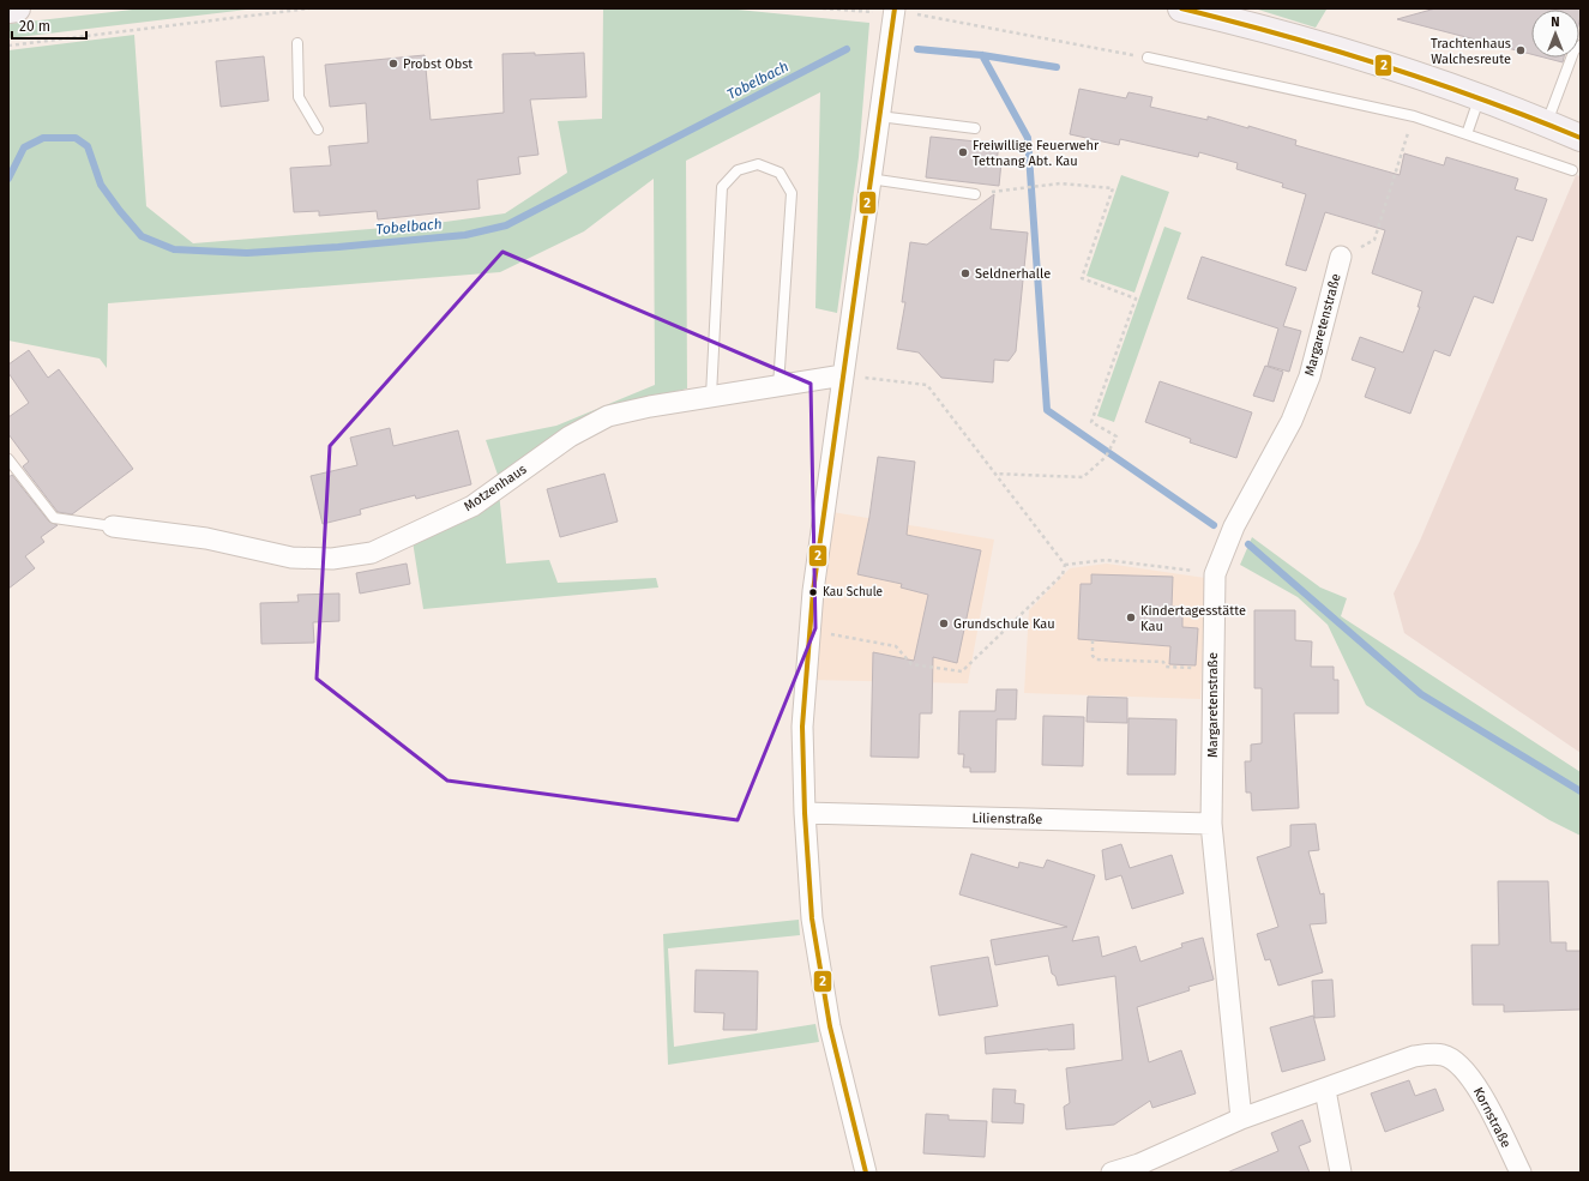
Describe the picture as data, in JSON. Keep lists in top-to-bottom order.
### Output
{
  "streets": {
    "street": [
      "Margaretenstraße",
      "Motzenhaus",
      "Lilienstraße",
      "Kornstraße"
    ]
  },
  "crossings": [
    ["Margaretenstraße", "Lilienstraße"],
    ["Margaretenstraße", "Kornstraße"]
  ],
  "water": ["Tobelbach"],
  "places": [
    "Trachtenhaus Walchesreute",
    "Probst Obst",
    "Freiwillige Feuerwehr Tettnang Abt. Kau",
    "Seldnerhalle",
    "Kau Schule",
    "Kindertagesstätte Kau",
    "Grundschule Kau"
  ],
  "lines": ["transit line 2"],
  "scale_bar": "20 m",
  "north": "top"
}
